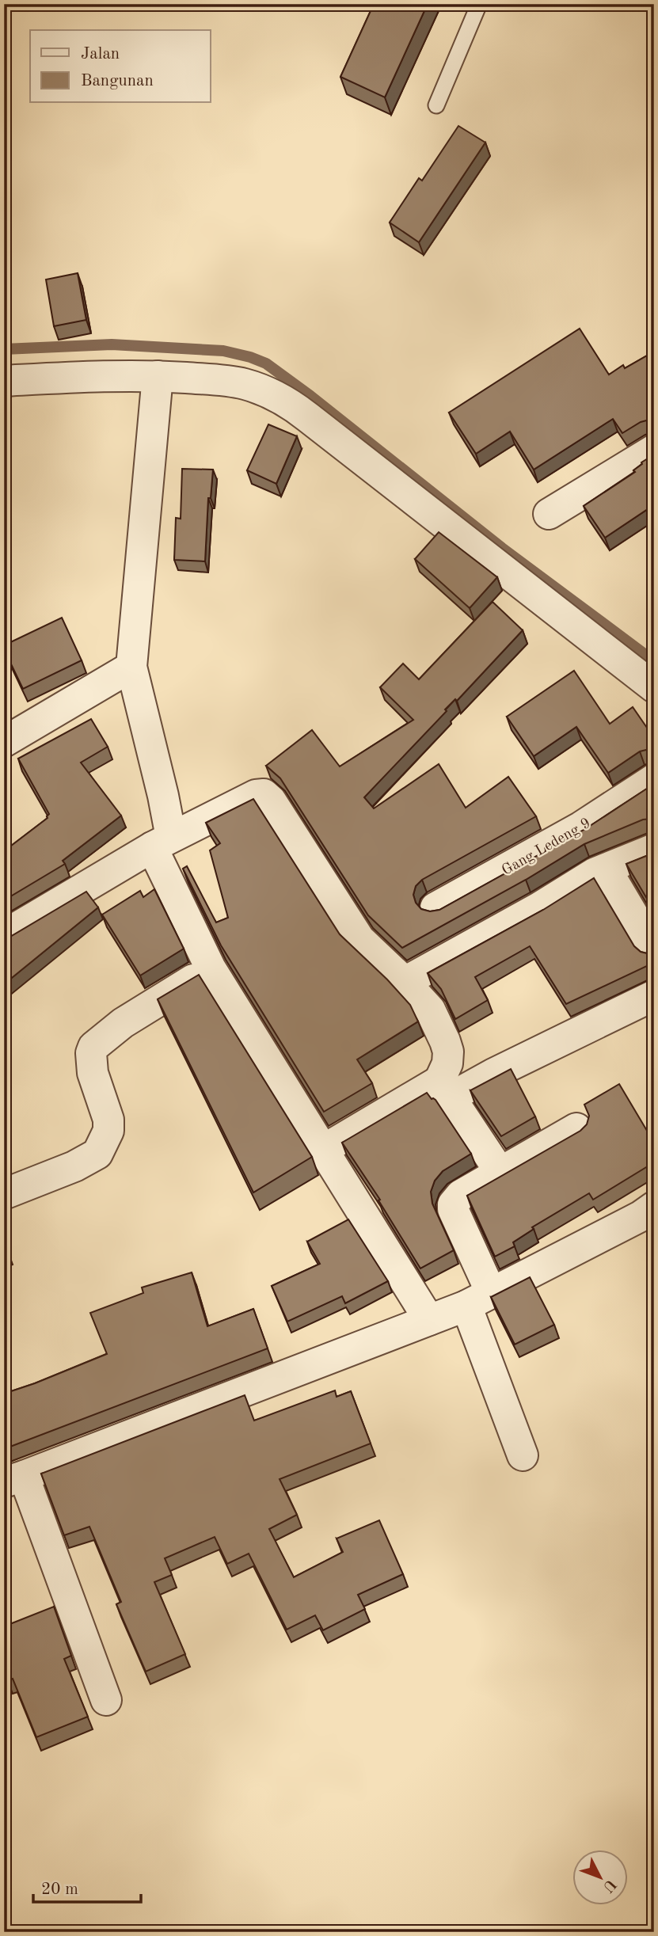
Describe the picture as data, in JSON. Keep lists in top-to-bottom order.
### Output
{
  "streets": {
    "street": ["Gang Ledeng 9"]
  },
  "legend": ["Jalan", "Bangunan"],
  "scale_bar": "20 m",
  "north": "bottom right"
}
